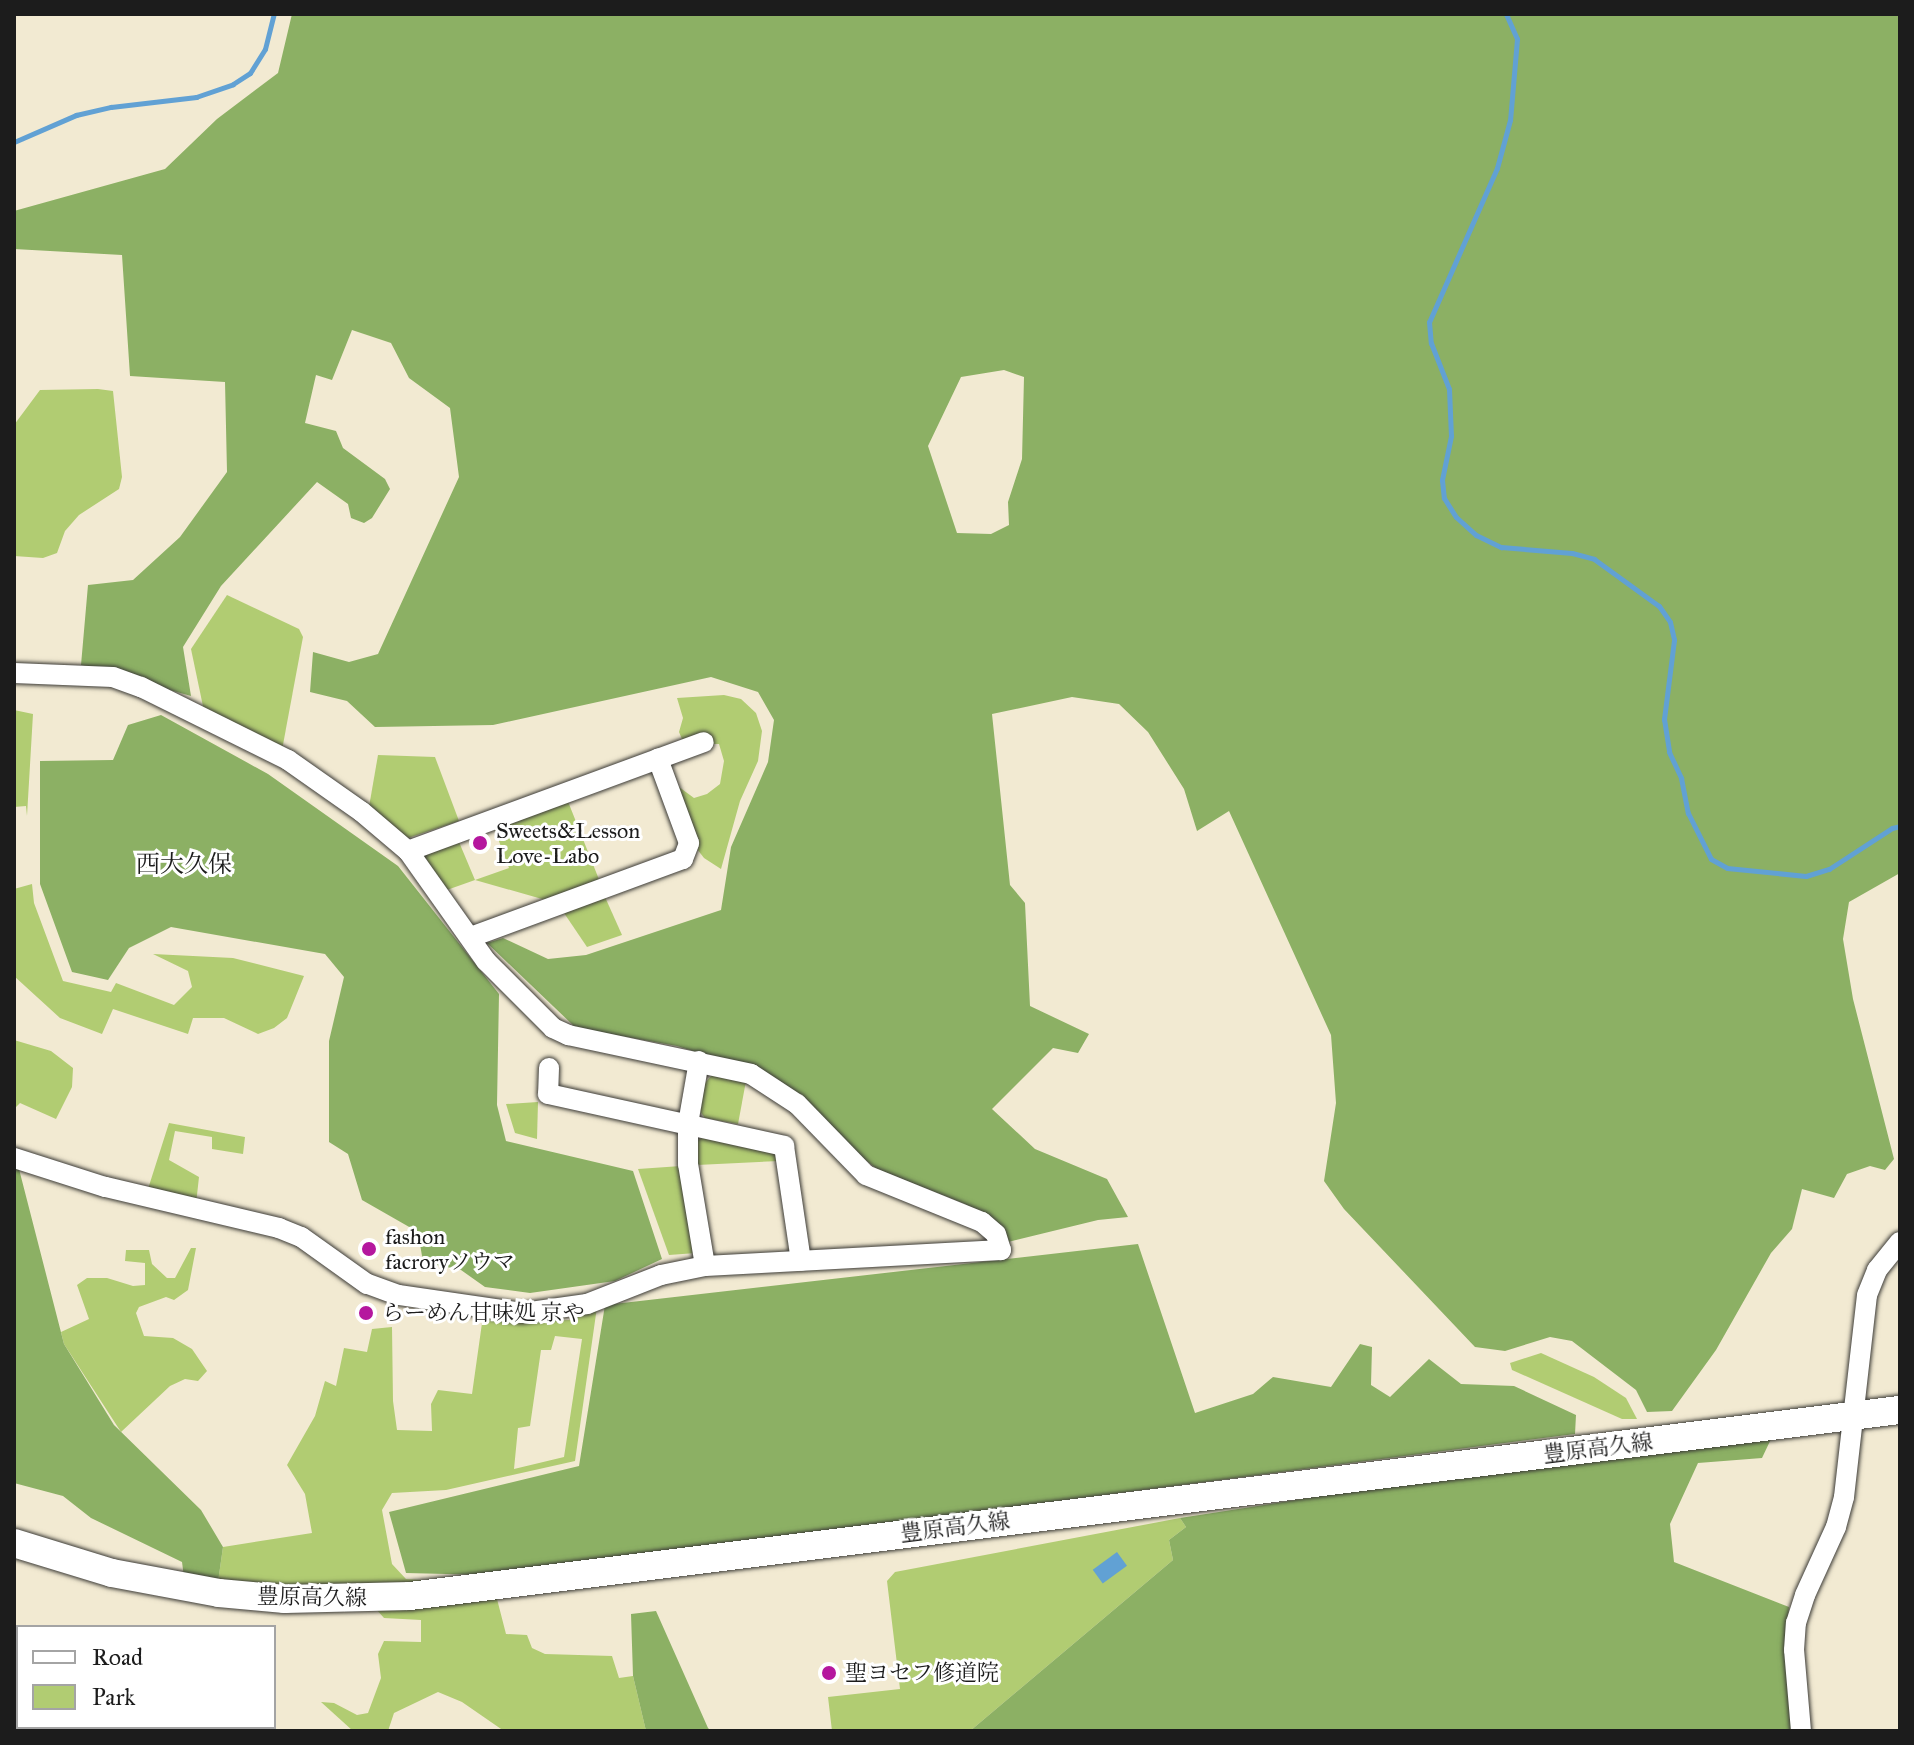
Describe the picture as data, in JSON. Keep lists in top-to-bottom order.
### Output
{
  "streets": {
    "main road": ["豊原高久線"]
  },
  "districts": ["西大久保"],
  "places": [
    "Sweets&Lesson Love-Labo",
    "fashon facroryソウマ",
    "らーめん甘味処 京や",
    "聖ヨセフ修道院"
  ],
  "legend": ["Road", "Park"]
}
